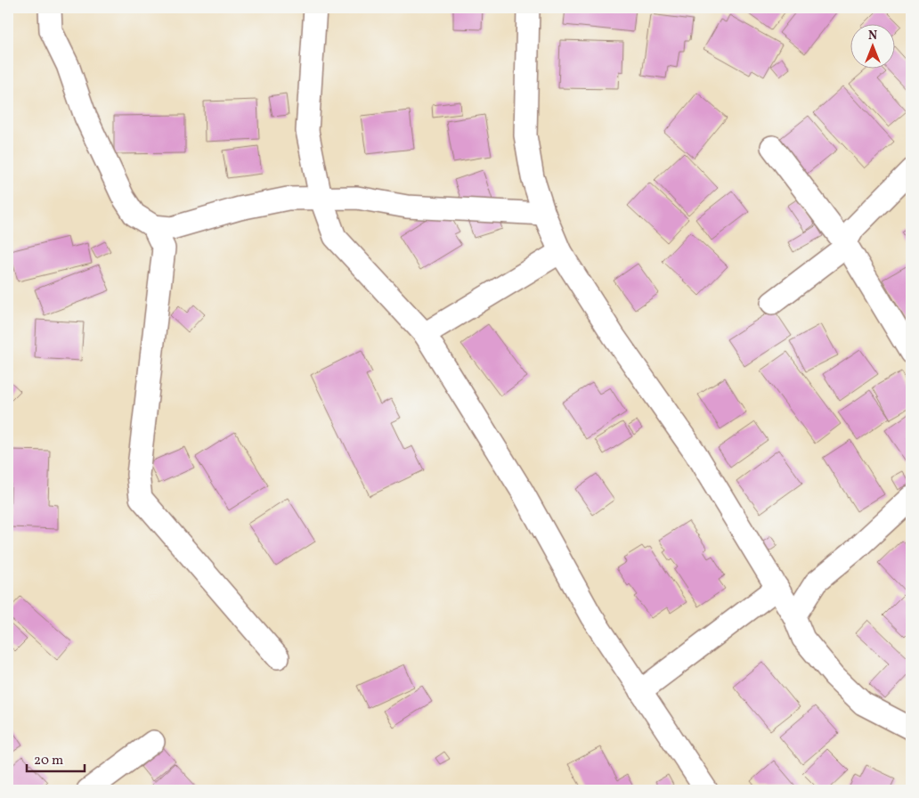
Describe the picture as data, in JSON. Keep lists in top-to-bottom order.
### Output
{
  "scale_bar": "20 m",
  "north": "top"
}
